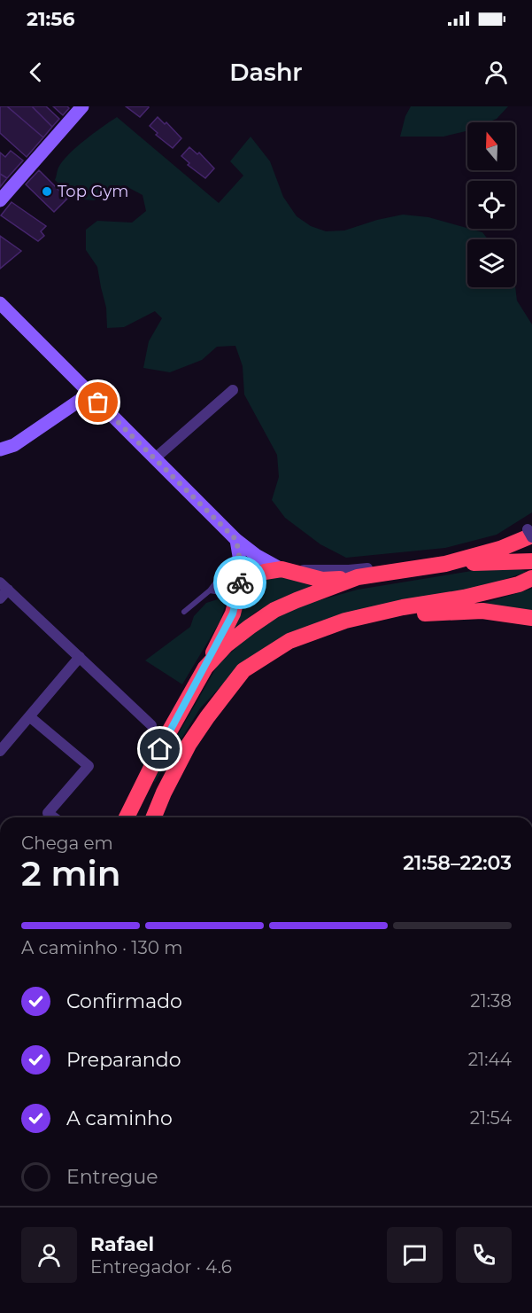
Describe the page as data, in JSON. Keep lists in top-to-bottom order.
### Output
{
  "places": ["Top Gym"],
  "north": "top",
  "page": {
    "status": "21:56",
    "header": "Dashr",
    "heading": ["2 min", "Chega em", "21:58–22:03"],
    "panel": ["Rafael", "Entregador · 4.6"],
    "bar": "A caminho · 130 m",
    "list": [
      ["Confirmado", "21:38"],
      ["Preparando", "21:44"],
      ["A caminho", "21:54"],
      "Entregue"
    ]
  }
}
